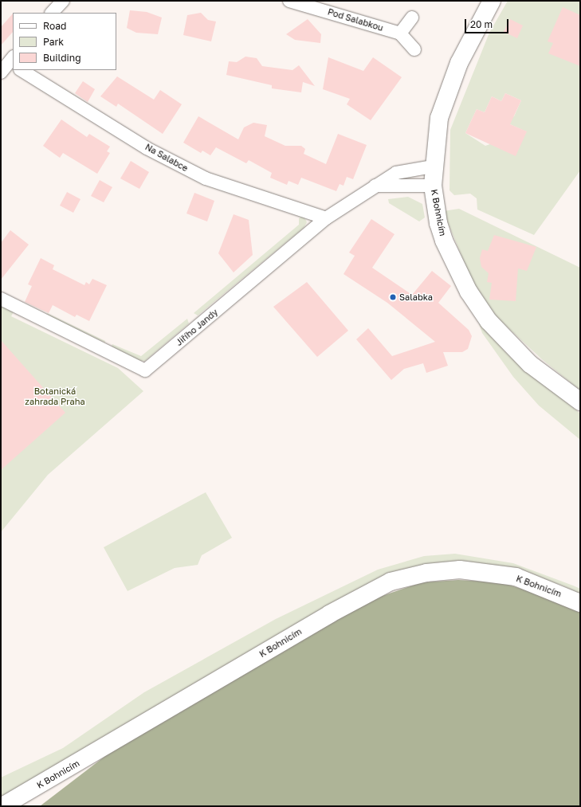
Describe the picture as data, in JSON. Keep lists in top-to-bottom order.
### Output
{
  "streets": {
    "street": [
      "Pod Salabkou",
      "Na Salabce",
      "K Bohnicím",
      "Jiřího Jandy"
    ]
  },
  "crossings": [
    ["Na Salabce", "Jiřího Jandy"],
    ["K Bohnicím", "Jiřího Jandy"]
  ],
  "parks": ["Botanická zahrada Praha"],
  "places": ["Salabka"],
  "legend": ["Road", "Park", "Building"],
  "scale_bar": "20 m"
}
